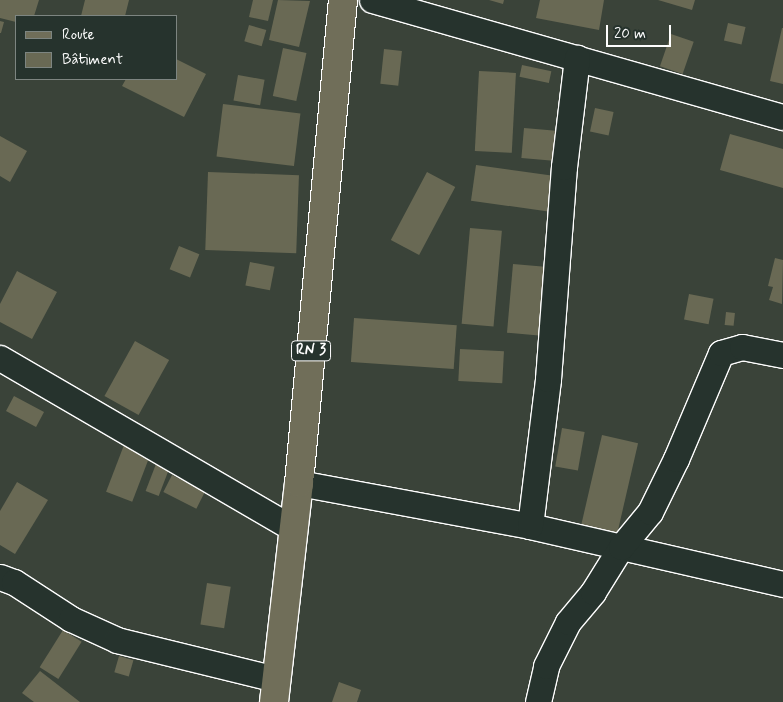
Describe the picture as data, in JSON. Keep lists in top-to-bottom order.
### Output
{
  "streets": {
    "main road": ["RN 3"]
  },
  "legend": ["Route", "Bâtiment"],
  "scale_bar": "20 m"
}
